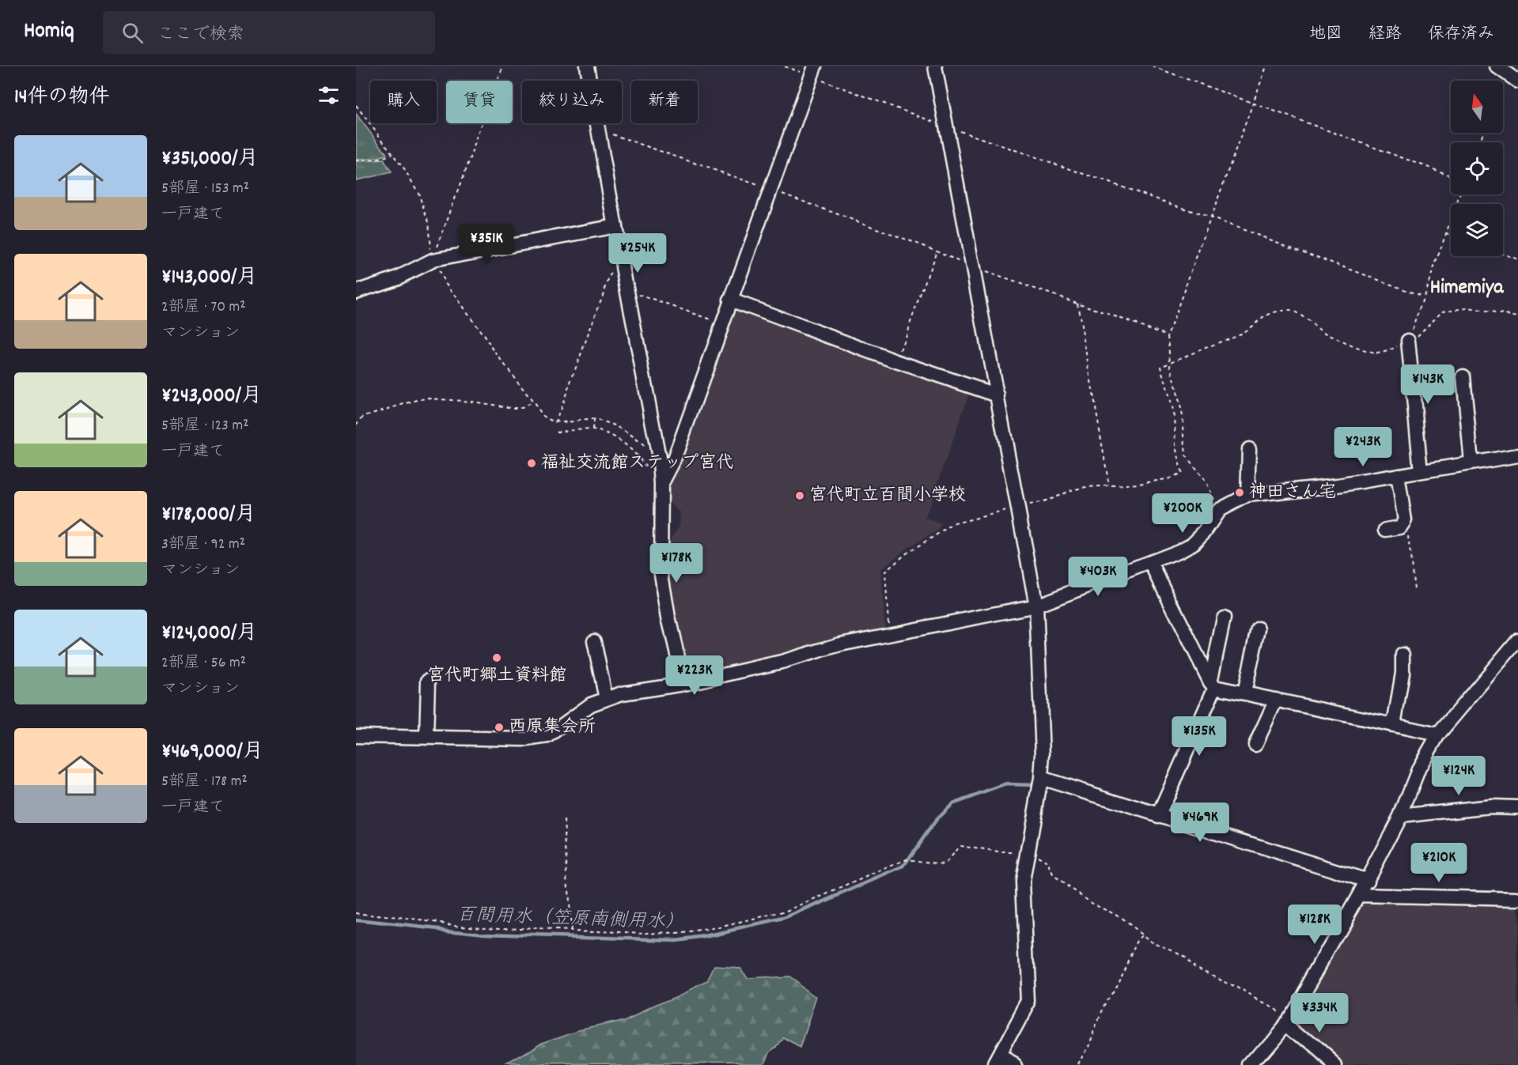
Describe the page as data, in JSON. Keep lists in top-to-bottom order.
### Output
{
  "districts": ["Himemiya"],
  "water": ["百間用水（笠原南側用水）"],
  "places": [
    "福祉交流館ステップ宮代",
    "神田さん宅",
    "宮代町立百間小学校",
    "宮代町郷土資料館",
    "西原集会所"
  ],
  "north": "top",
  "page": {
    "header": "Homiq",
    "search": "ここで検索",
    "nav": ["地図", "経路", "保存済み"],
    "heading": "14件の物件",
    "chip": [
      "購入",
      "賃貸",
      "絞り込み",
      "新着"
    ],
    "list": [
      {
        "name": "¥351,000/月",
        "note": "5部屋 · 153 m² · 一戸建て"
      },
      {
        "name": "¥143,000/月",
        "note": "2部屋 · 70 m² · マンション"
      },
      {
        "name": "¥243,000/月",
        "note": "5部屋 · 123 m² · 一戸建て"
      },
      {
        "name": "¥178,000/月",
        "note": "3部屋 · 92 m² · マンション"
      },
      {
        "name": "¥124,000/月",
        "note": "2部屋 · 56 m² · マンション"
      },
      {
        "name": "¥469,000/月",
        "note": "5部屋 · 178 m² · 一戸建て"
      }
    ],
    "price": [
      "¥351K",
      "¥254K",
      "¥143K",
      "¥243K",
      "¥200K",
      "¥178K",
      "¥403K",
      "¥223K",
      "¥135K",
      "¥124K",
      "¥469K",
      "¥210K",
      "¥128K",
      "¥334K"
    ]
  }
}
